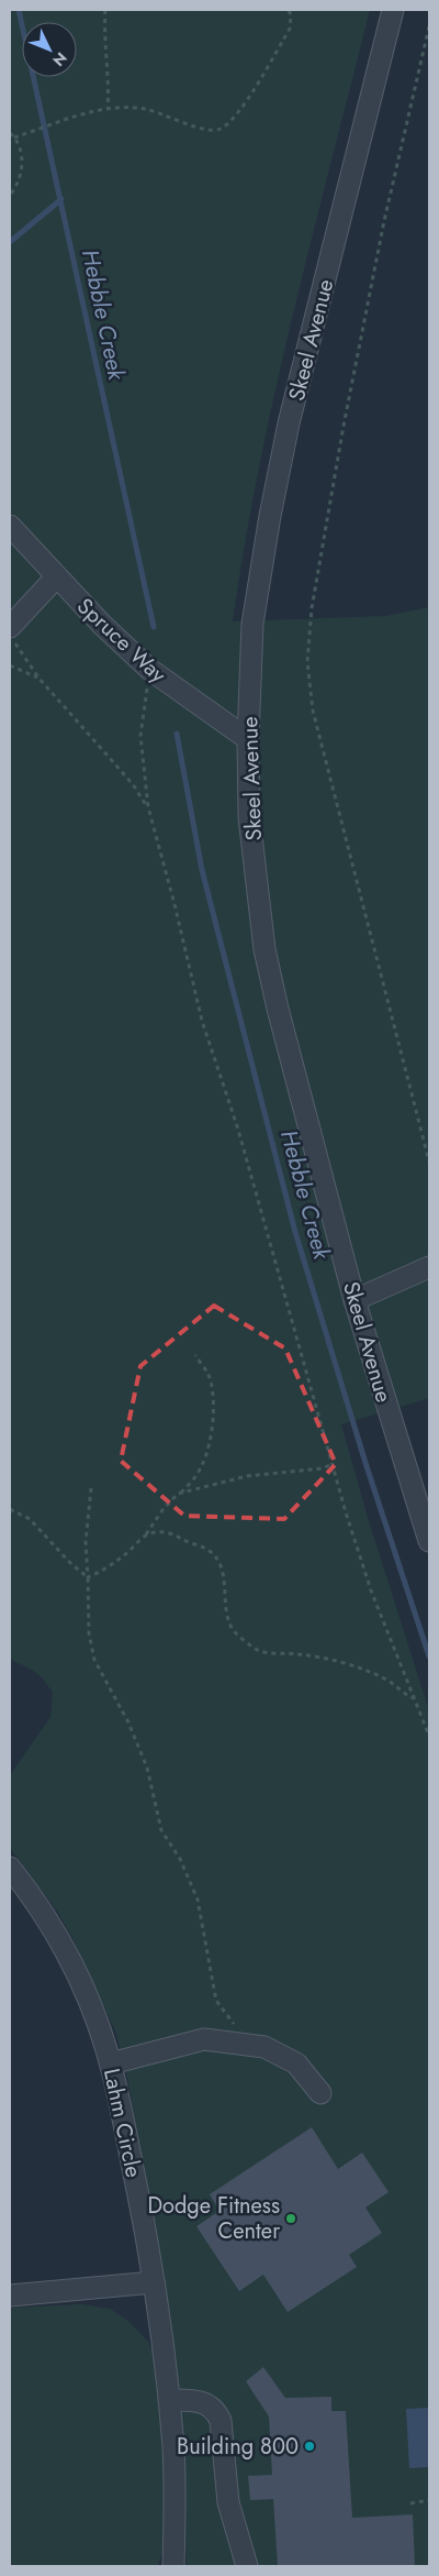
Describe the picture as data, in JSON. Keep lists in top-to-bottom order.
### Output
{
  "streets": {
    "street": ["Skeel Avenue", "Spruce Way", "Lahm Circle"]
  },
  "crossings": [
    ["Skeel Avenue", "Spruce Way"]
  ],
  "water": ["Hebble Creek"],
  "places": ["Dodge Fitness Center", "Building 800"],
  "north": "bottom right"
}
